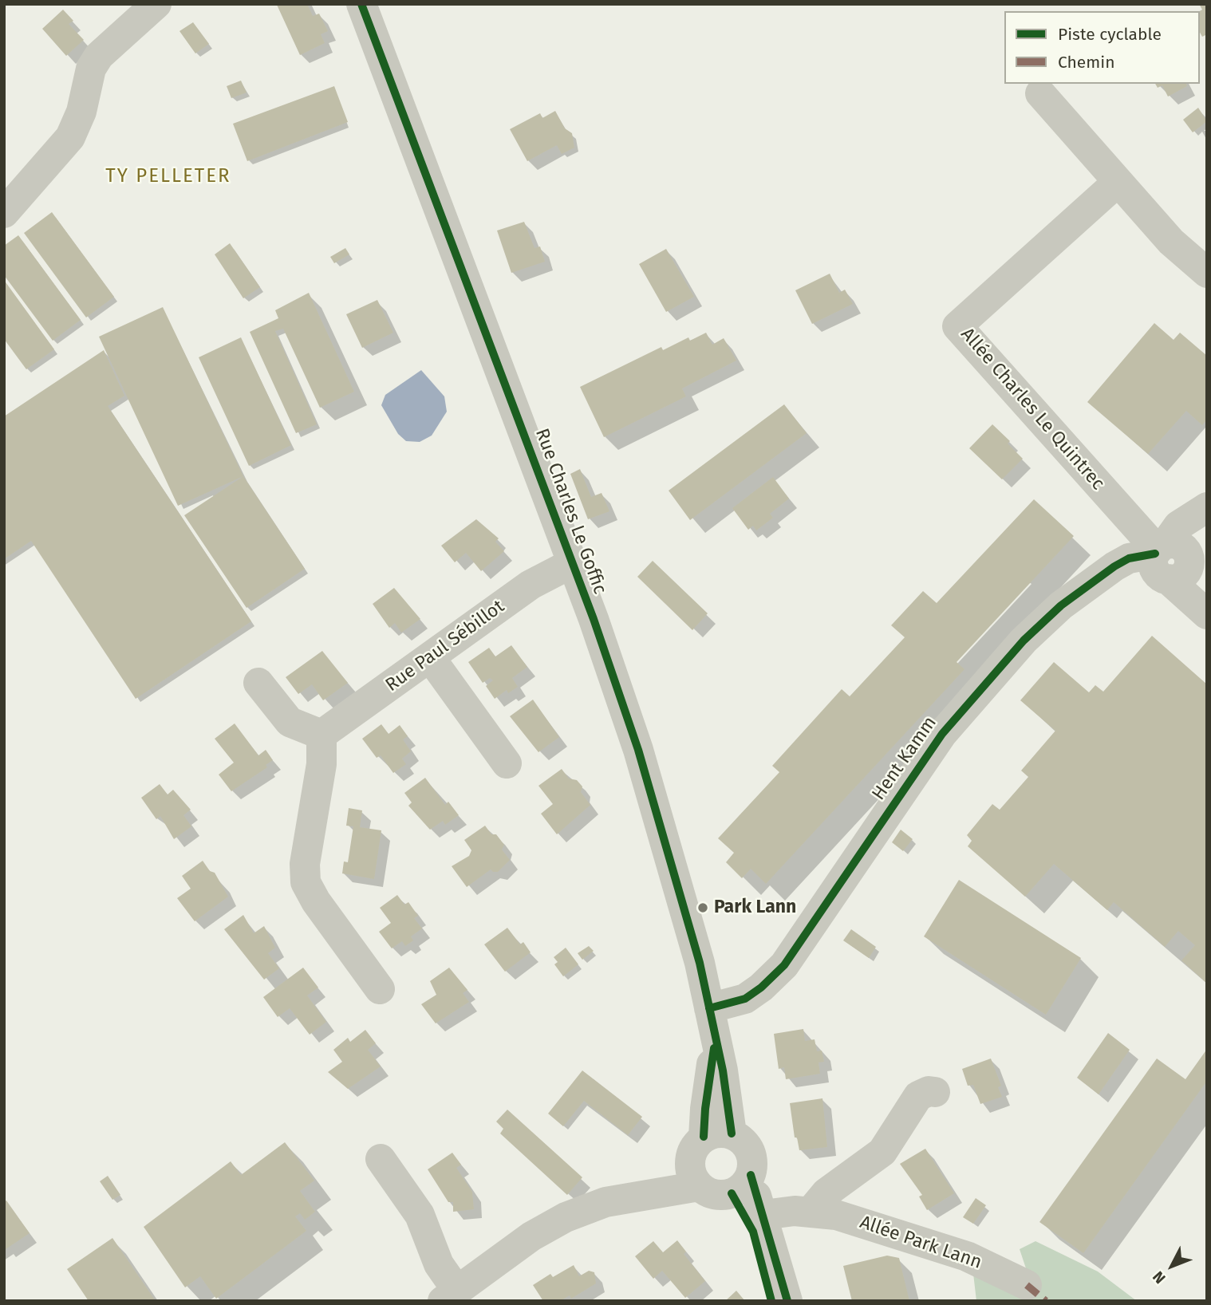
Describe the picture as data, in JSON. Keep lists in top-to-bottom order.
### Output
{
  "streets": {
    "street": [
      "Allée Charles Le Quintrec",
      "Rue Charles Le Goffic",
      "Rue Paul Sébillot",
      "Hent Kamm",
      "Allée Park Lann"
    ]
  },
  "crossings": [
    ["Allée Charles Le Quintrec", "Hent Kamm"],
    ["Rue Charles Le Goffic", "Rue Paul Sébillot"],
    ["Rue Charles Le Goffic", "Hent Kamm"]
  ],
  "districts": ["TY PELLETER"],
  "places": ["Park Lann"],
  "legend": ["Piste cyclable", "Chemin"],
  "north": "bottom left"
}
